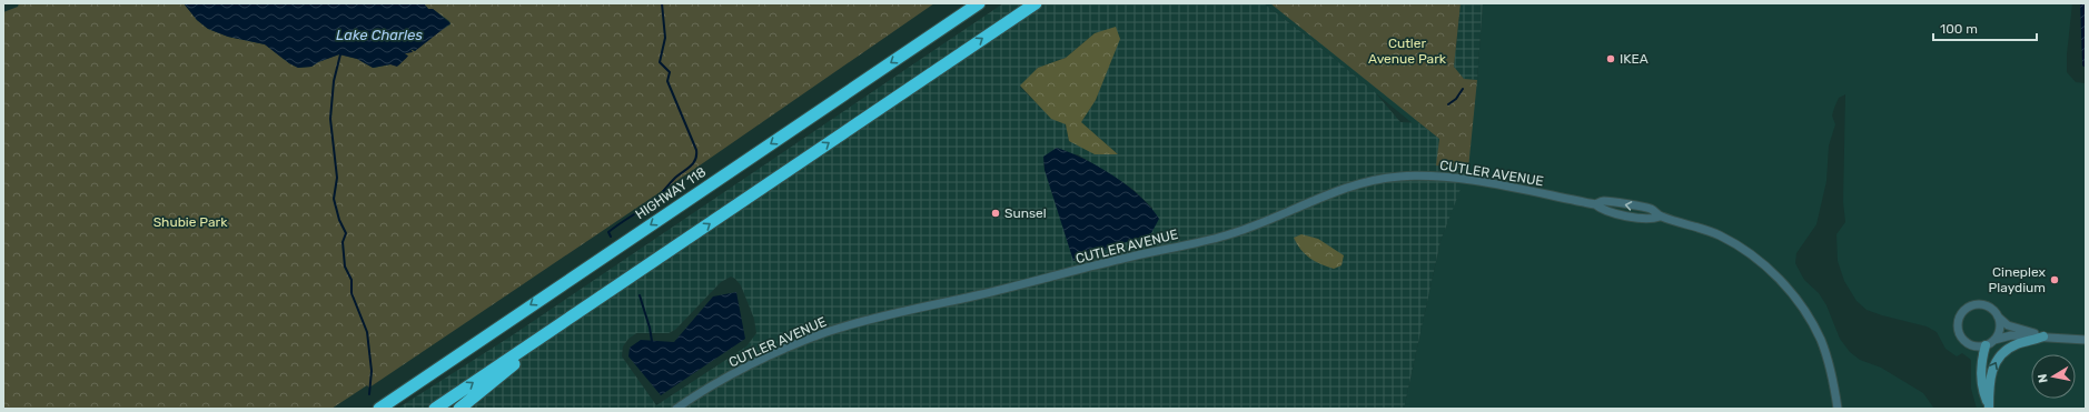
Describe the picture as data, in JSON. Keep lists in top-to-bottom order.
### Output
{
  "streets": {
    "highway": ["HIGHWAY 118"],
    "street": ["CUTLER AVENUE"]
  },
  "water": ["Lake Charles"],
  "parks": ["Cutler Avenue Park", "Shubie Park"],
  "places": ["IKEA", "Sunsel", "Cineplex Playdium"],
  "scale_bar": "100 m",
  "north": "left"
}
